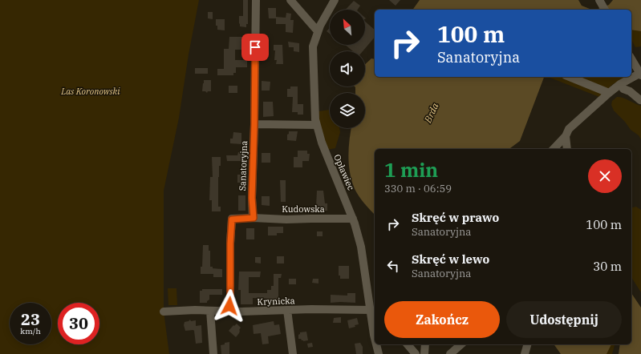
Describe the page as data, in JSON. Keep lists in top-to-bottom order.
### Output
{
  "streets": {
    "street": [
      "Sanatoryjna",
      "Opławiec",
      "Kudowska",
      "Krynicka"
    ]
  },
  "crossings": [
    ["Sanatoryjna", "Kudowska"],
    ["Opławiec", "Kudowska"],
    ["Opławiec", "Krynicka"]
  ],
  "water": ["Brda"],
  "parks": ["Las Koronowski"],
  "north": "top left",
  "page": {
    "turn": ["100 m", "Sanatoryjna"],
    "heading": ["1 min", "330 m · 06:59"],
    "list": [
      {
        "name": "Skręć w prawo",
        "note": "Sanatoryjna",
        "value": "100 m"
      },
      {
        "name": "Skręć w lewo",
        "note": "Sanatoryjna",
        "value": "30 m"
      }
    ],
    "buttons": ["Zakończ", "Udostępnij"],
    "speed": "23 km/h",
    "limit": "30"
  }
}
